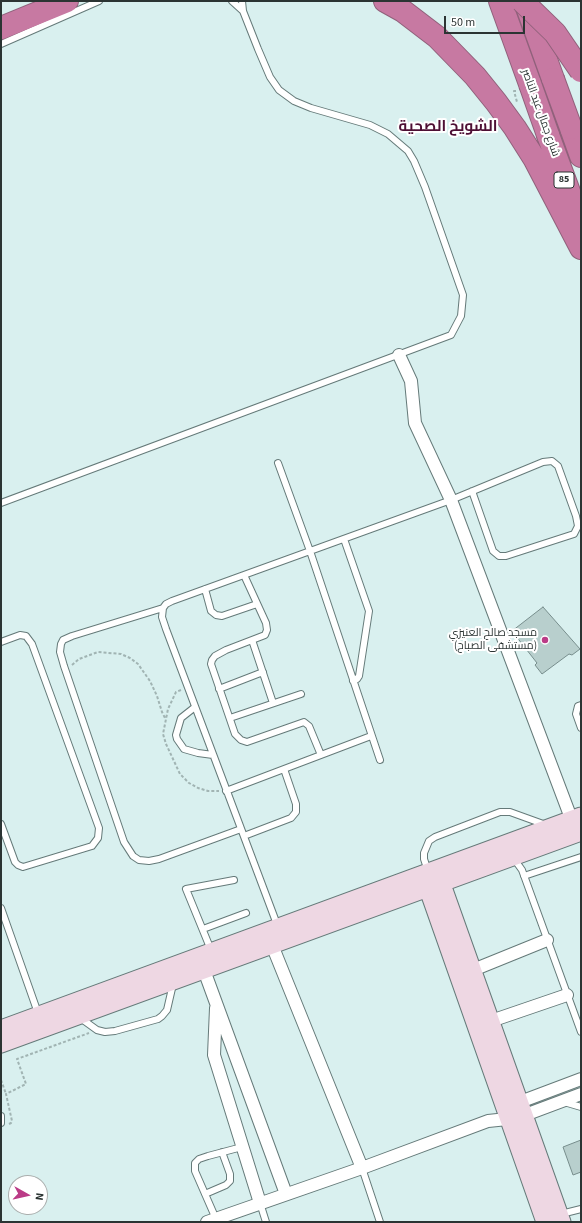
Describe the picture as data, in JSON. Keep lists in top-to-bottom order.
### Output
{
  "streets": {
    "highway": ["شارع جمال عبد الناصر", "85"]
  },
  "districts": ["الشويخ الصحية"],
  "places": ["مسجد صالح العنيزي (مستشفى الصباح)"],
  "scale_bar": "50 m",
  "north": "right"
}
